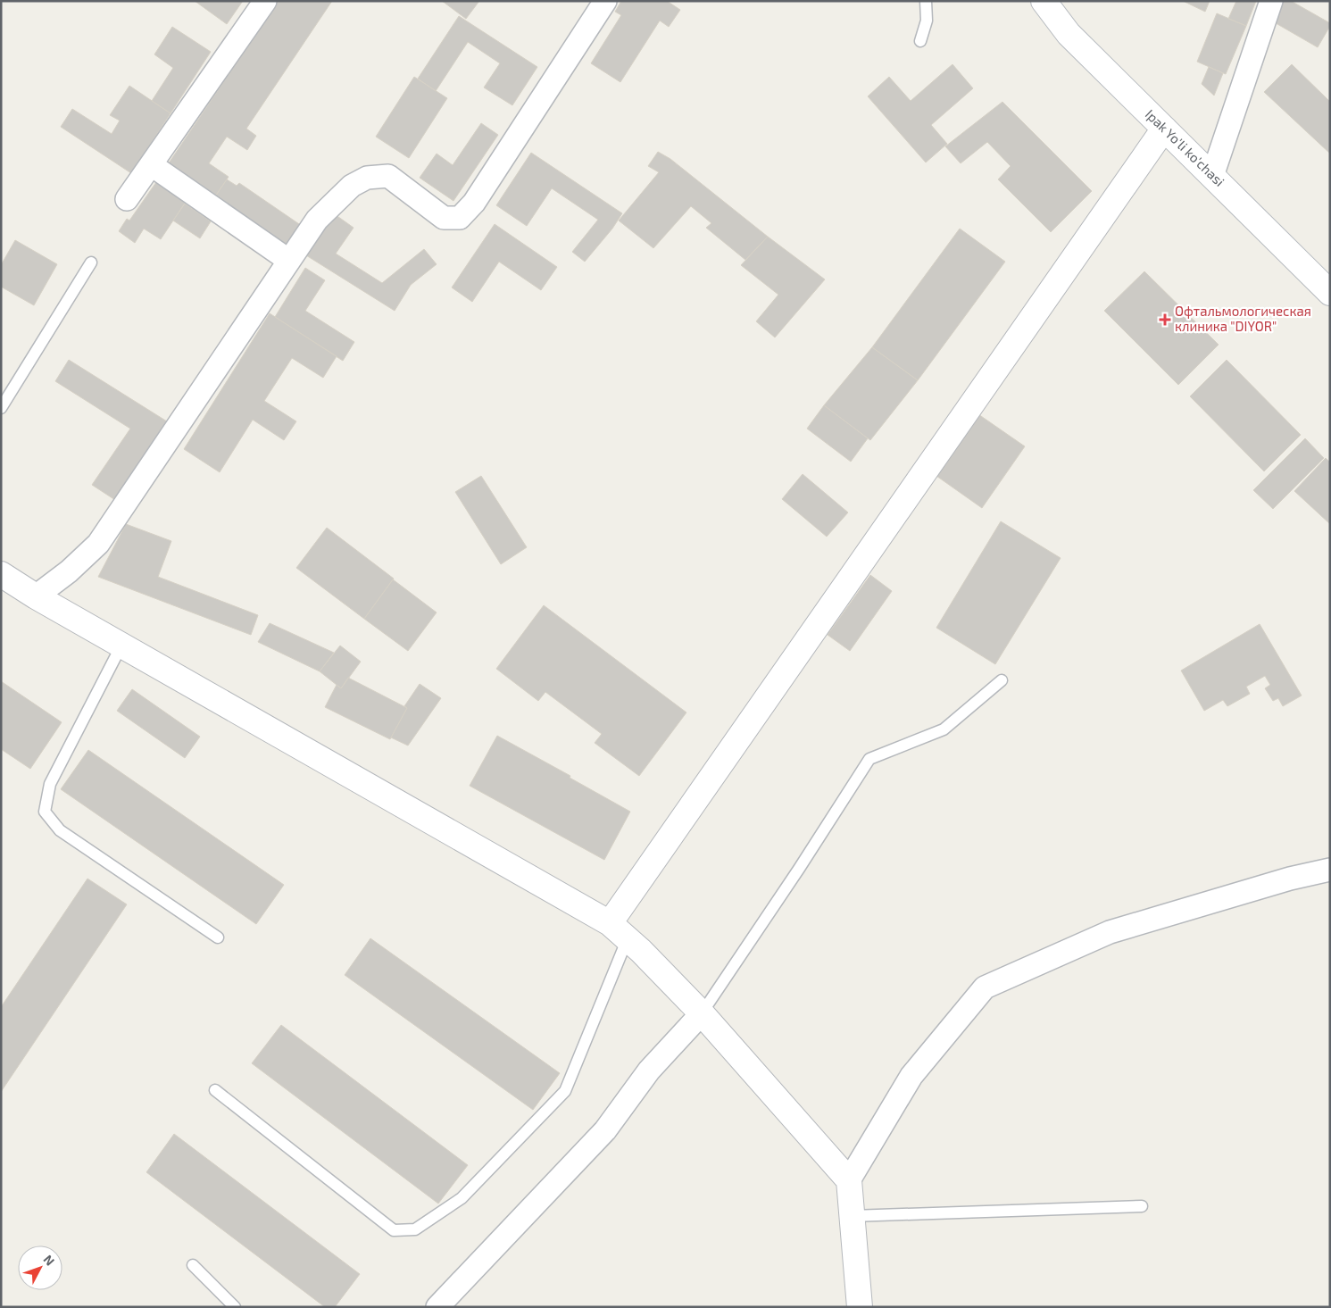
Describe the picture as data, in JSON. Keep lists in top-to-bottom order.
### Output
{
  "streets": {
    "street": ["Ipak Yo'li ko'chasi"]
  },
  "places": {
    "health": ["Офтальмологическая клиника \"DIYOR\""]
  },
  "north": "top right"
}
